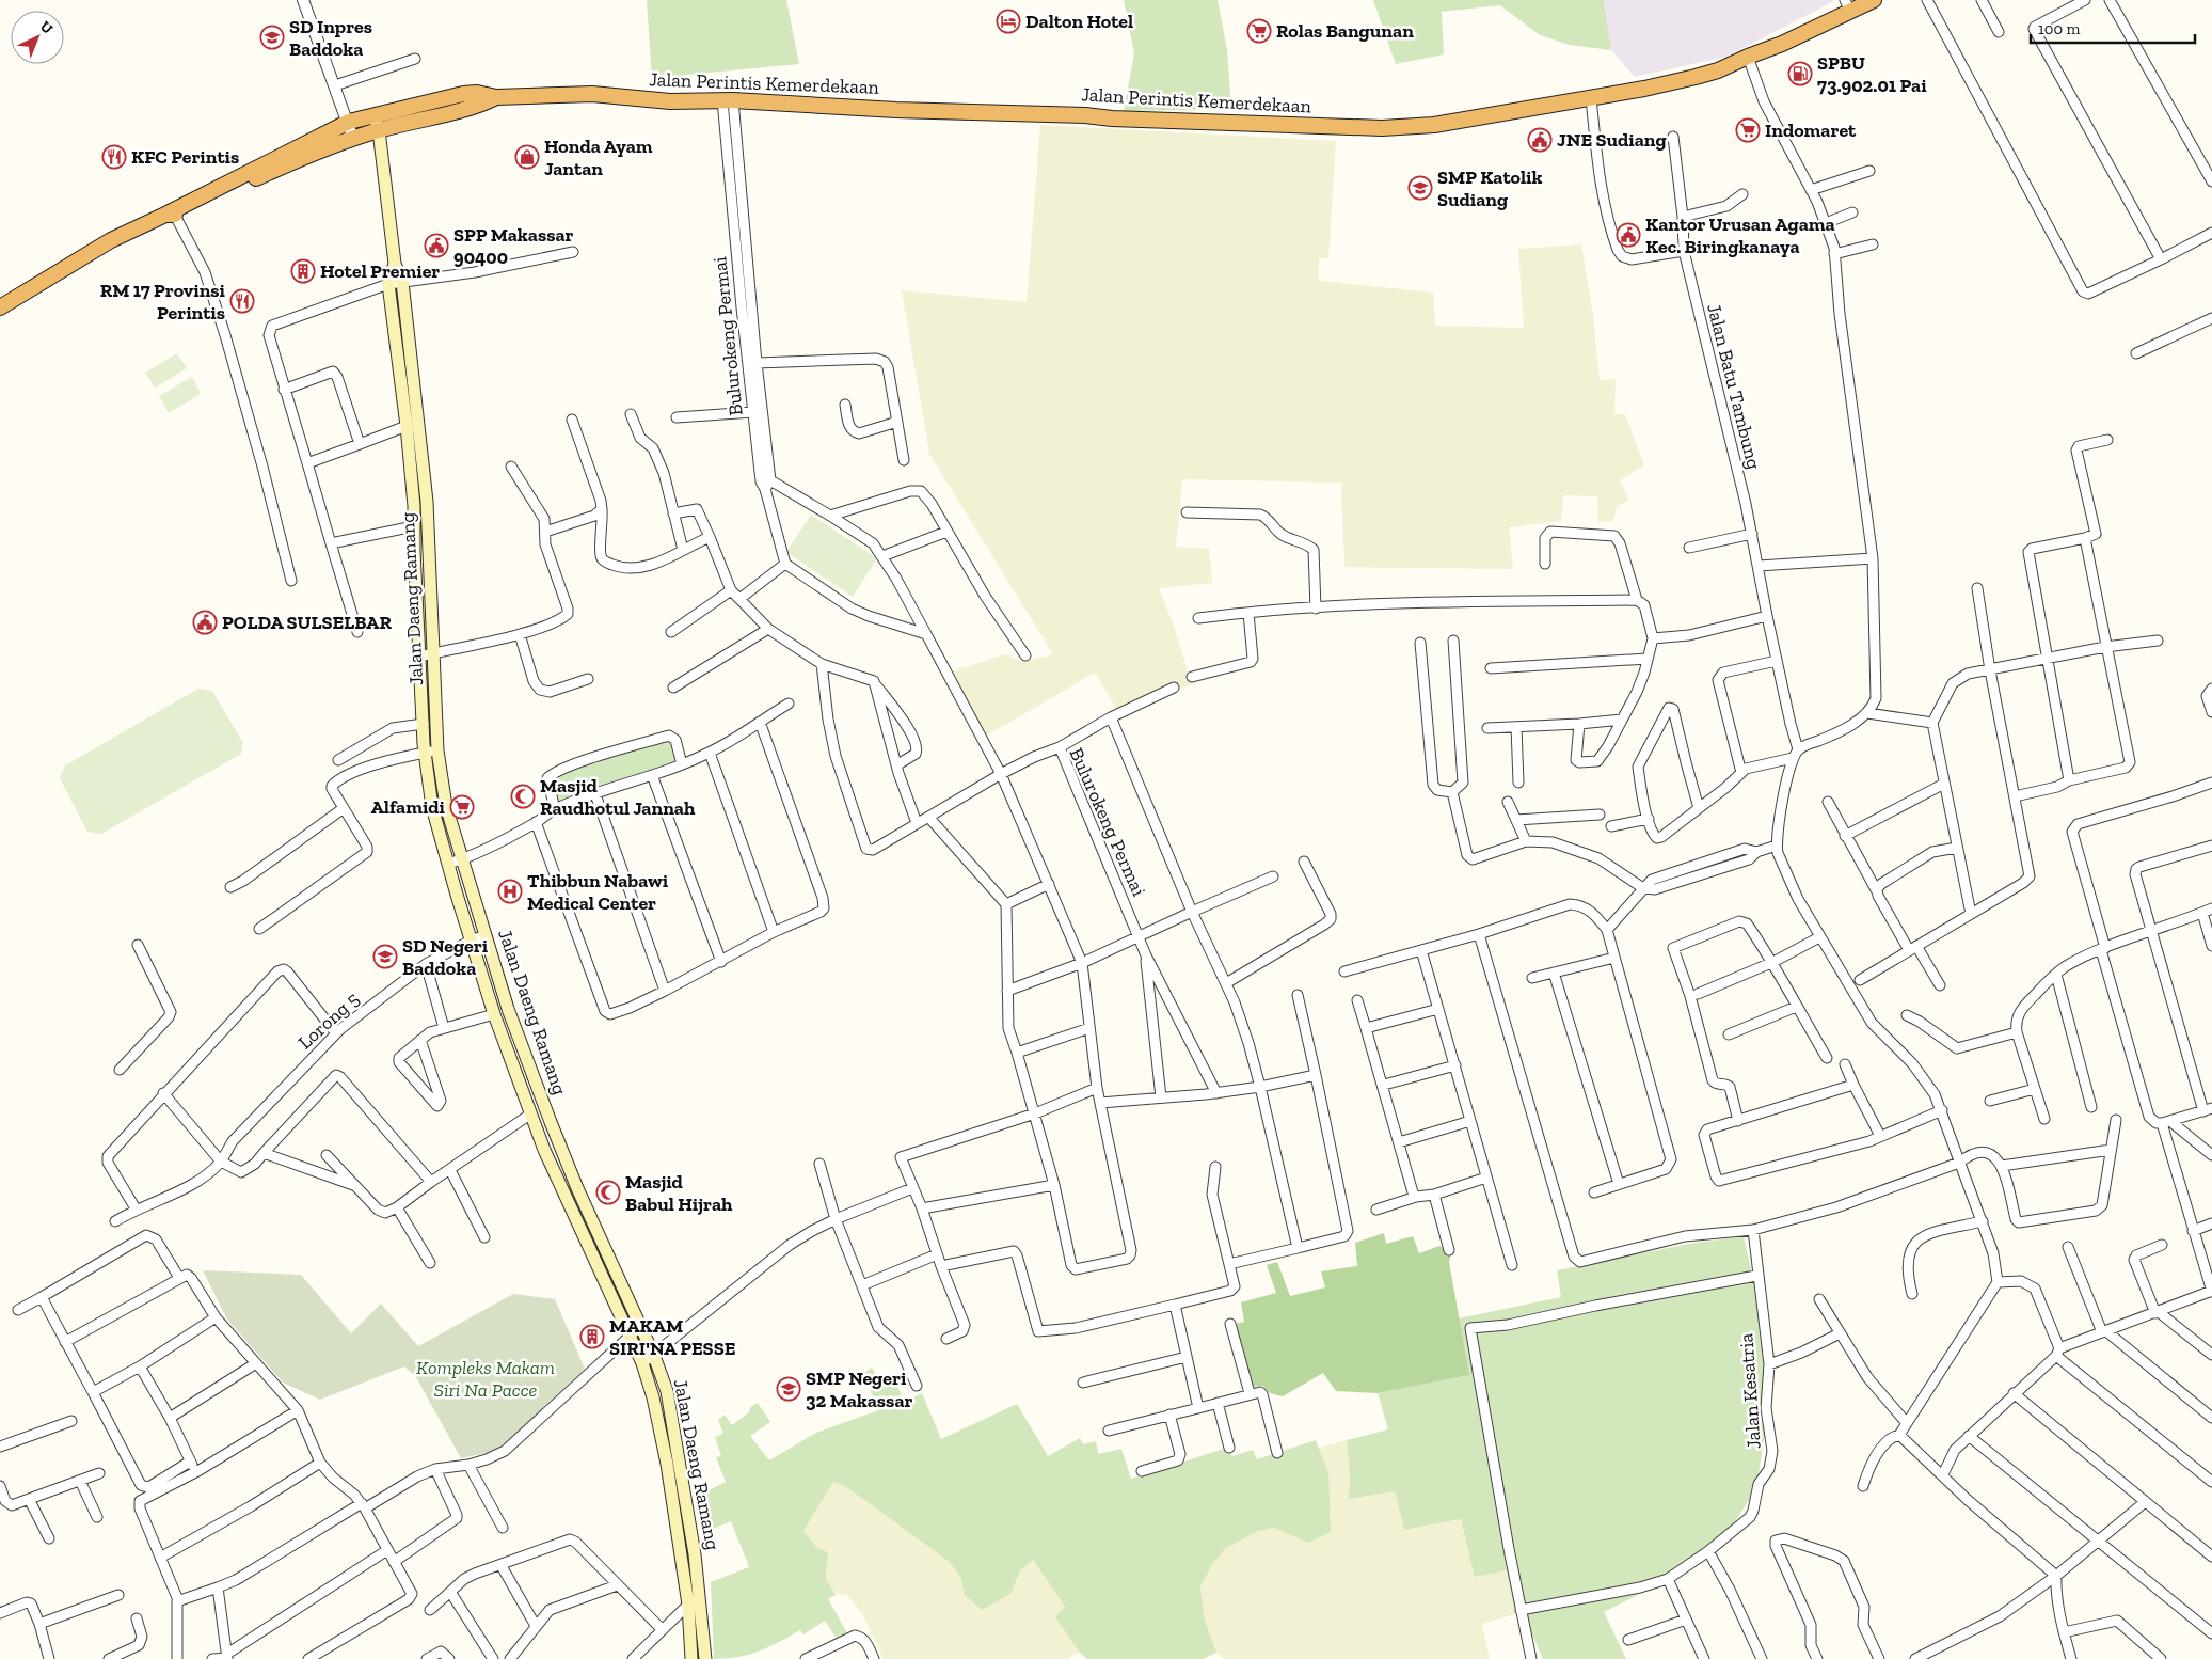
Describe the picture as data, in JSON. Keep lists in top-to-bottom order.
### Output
{
  "streets": {
    "highway": ["Jalan Perintis Kemerdekaan"],
    "main road": ["Jalan Daeng Ramang"],
    "street": [
      "Bulurokeng Permai",
      "Jalan Batu Tambung",
      "Lorong 5",
      "Jalan Kesatria"
    ]
  },
  "crossings": [
    ["Jalan Perintis Kemerdekaan", "Bulurokeng Permai"],
    ["Jalan Perintis Kemerdekaan", "Jalan Daeng Ramang"],
    ["Jalan Daeng Ramang", "Lorong 5"]
  ],
  "parks": ["Kompleks Makam Siri Na Pacce"],
  "places": {
    "hotel": ["Dalton Hotel"],
    "supermarket": ["Rolas Bangunan", "Indomaret", "Alfamidi"],
    "school or university": [
      "SD Inpres Baddoka",
      "SMP Katolik Sudiang",
      "SD Negeri Baddoka",
      "SMP Negeri 32 Makassar"
    ],
    "fuel station": ["SPBU 73.902.01 Pai"],
    "public building": [
      "JNE Sudiang",
      "Kantor Urusan Agama Kec. Biringkanaya",
      "SPP Makassar 90400",
      "POLDA SULSELBAR"
    ],
    "restaurant": ["KFC Perintis", "RM 17 Provinsi Perintis"],
    "shop": ["Honda Ayam Jantan"],
    "building": ["Hotel Premier", "MAKAM SIRI'NA PESSE"],
    "mosque": ["Masjid Raudhotul Jannah", "Masjid Babul Hijrah"],
    "hospital": ["Thibbun Nabawi Medical Center"]
  },
  "scale_bar": "100 m",
  "north": "top right"
}
